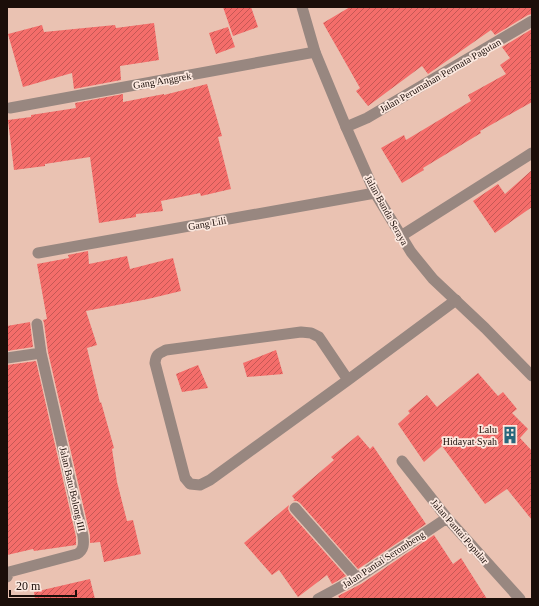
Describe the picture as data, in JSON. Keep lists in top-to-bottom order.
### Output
{
  "streets": {
    "street": [
      "Jalan Perumahan Permata Pagutan",
      "Gang Anggrek",
      "Jalan Banda Seraya",
      "Gang Lili",
      "Jalan Batu Bolong III",
      "Jalan Pantai Popular",
      "Jalan Pantai Serombeng"
    ]
  },
  "crossings": [
    ["Jalan Perumahan Permata Pagutan", "Jalan Banda Seraya"],
    ["Gang Anggrek", "Jalan Banda Seraya"],
    ["Jalan Banda Seraya", "Gang Lili"],
    ["Jalan Pantai Popular", "Jalan Pantai Serombeng"]
  ],
  "places": {
    "building": ["Lalu Hidayat Syah"]
  },
  "scale_bar": "20 m"
}
